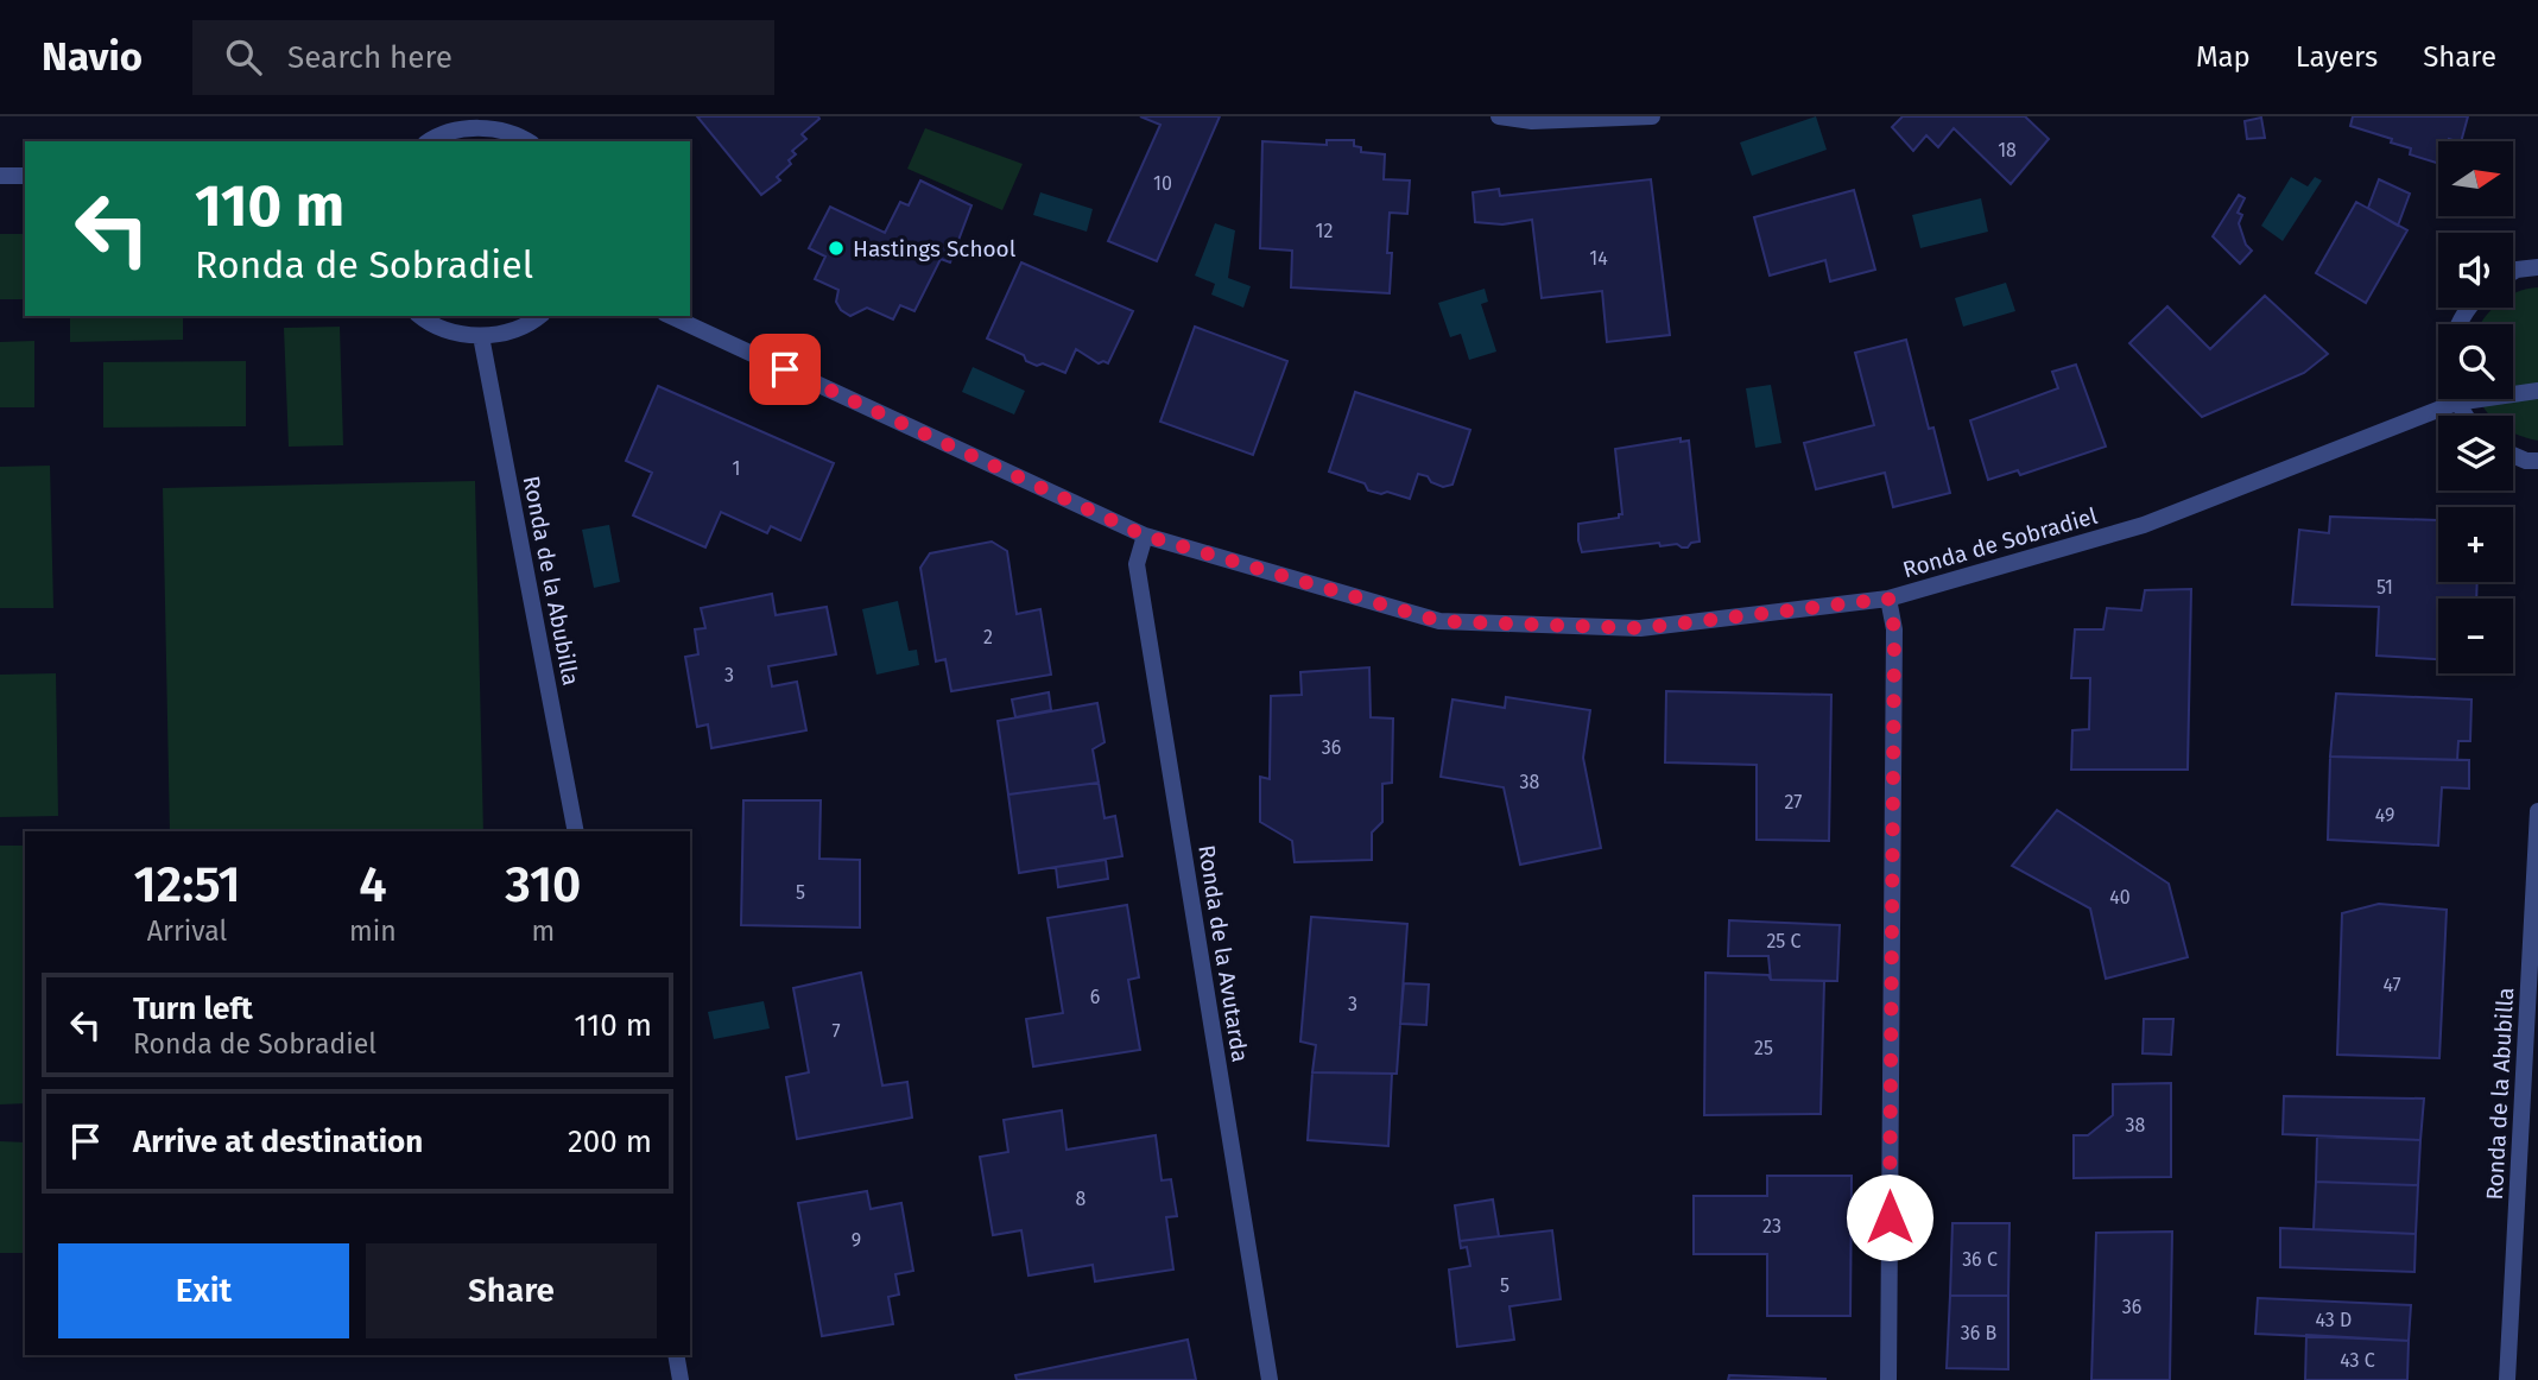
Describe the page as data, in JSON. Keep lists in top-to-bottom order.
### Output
{
  "streets": {
    "street": ["Ronda de Sobradiel", "Ronda de la Abubilla", "Ronda de la Avutarda"]
  },
  "crossings": [
    ["Ronda de Sobradiel", "Ronda de la Avutarda"]
  ],
  "places": ["Hastings School"],
  "house_numbers": [
    "18",
    "10",
    "12",
    "14",
    "1",
    "51",
    "2",
    "3",
    "36",
    "38",
    "27",
    "49",
    "5",
    "40",
    "25 C",
    "47",
    "6",
    "3",
    "7",
    "25",
    "38",
    "8",
    "23",
    "9",
    "36 C",
    "5",
    "36",
    "43 D",
    "36 B",
    "43 C"
  ],
  "north": "right",
  "page": {
    "header": "Navio",
    "search": "Search here",
    "nav": ["Map", "Layers", "Share"],
    "map_buttons": ["+", "−"],
    "turn": ["110 m", "Ronda de Sobradiel"],
    "eta": [
      "12:51",
      "Arrival",
      "4",
      "min",
      "310",
      "m"
    ],
    "list": [
      {
        "name": "Turn left",
        "note": "Ronda de Sobradiel",
        "value": "110 m"
      },
      {
        "name": "Arrive at destination",
        "value": "200 m"
      }
    ],
    "buttons": ["Exit", "Share"]
  }
}
